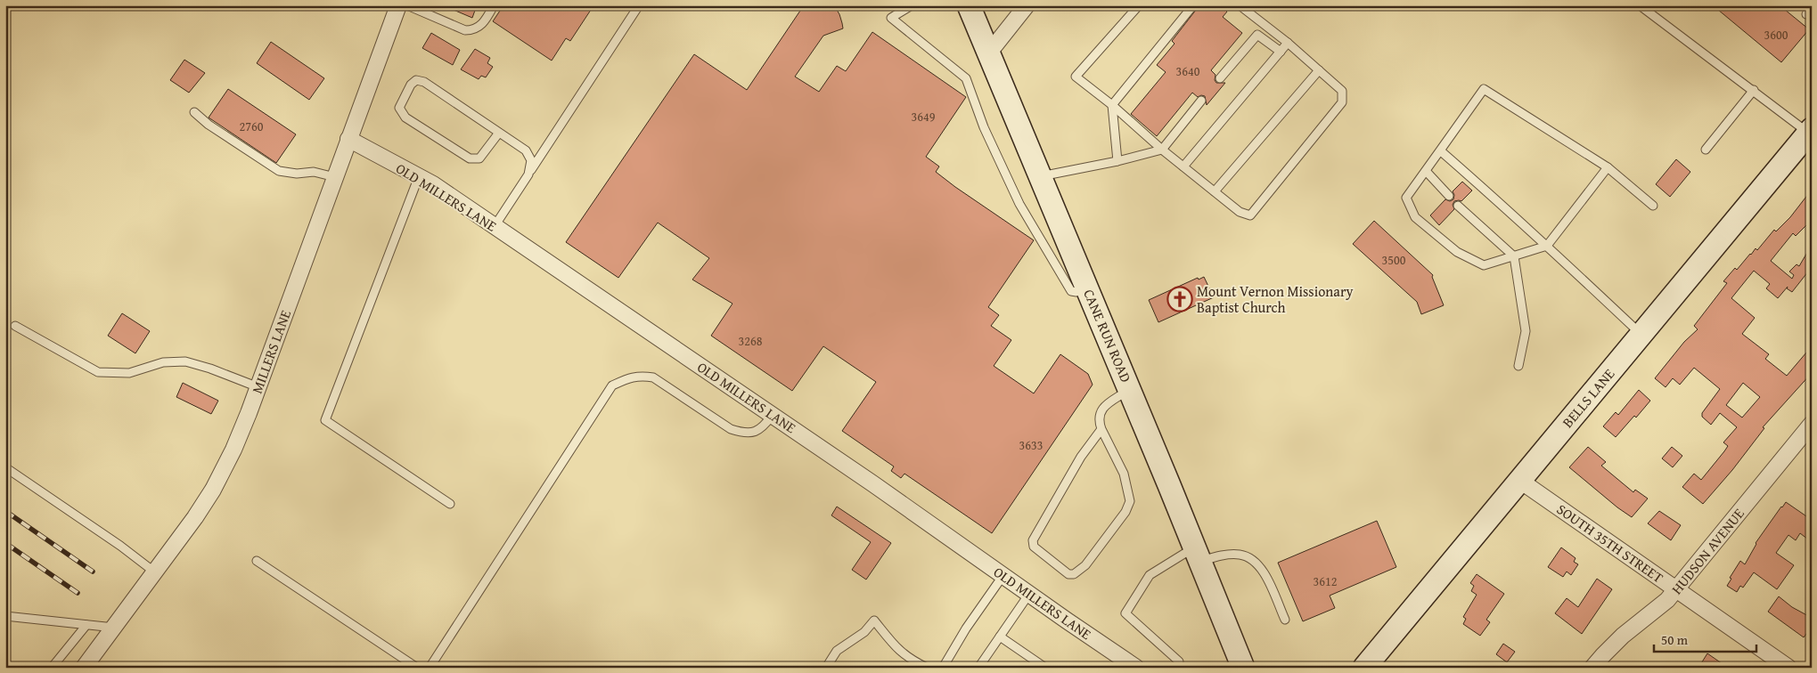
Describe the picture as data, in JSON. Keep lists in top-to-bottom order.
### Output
{
  "streets": {
    "main road": ["CANE RUN ROAD", "BELLS LANE"],
    "street": [
      "OLD MILLERS LANE",
      "MILLERS LANE",
      "SOUTH 35TH STREET",
      "HUDSON AVENUE"
    ]
  },
  "crossings": [
    ["OLD MILLERS LANE", "MILLERS LANE"],
    ["BELLS LANE", "SOUTH 35TH STREET"],
    ["SOUTH 35TH STREET", "HUDSON AVENUE"]
  ],
  "places": {
    "church": ["Mount Vernon Missionary Baptist Church"]
  },
  "house_numbers": [
    "3600",
    "3640",
    "3649",
    "2760",
    "3500",
    "3268",
    "3633",
    "3612"
  ],
  "scale_bar": "50 m"
}
